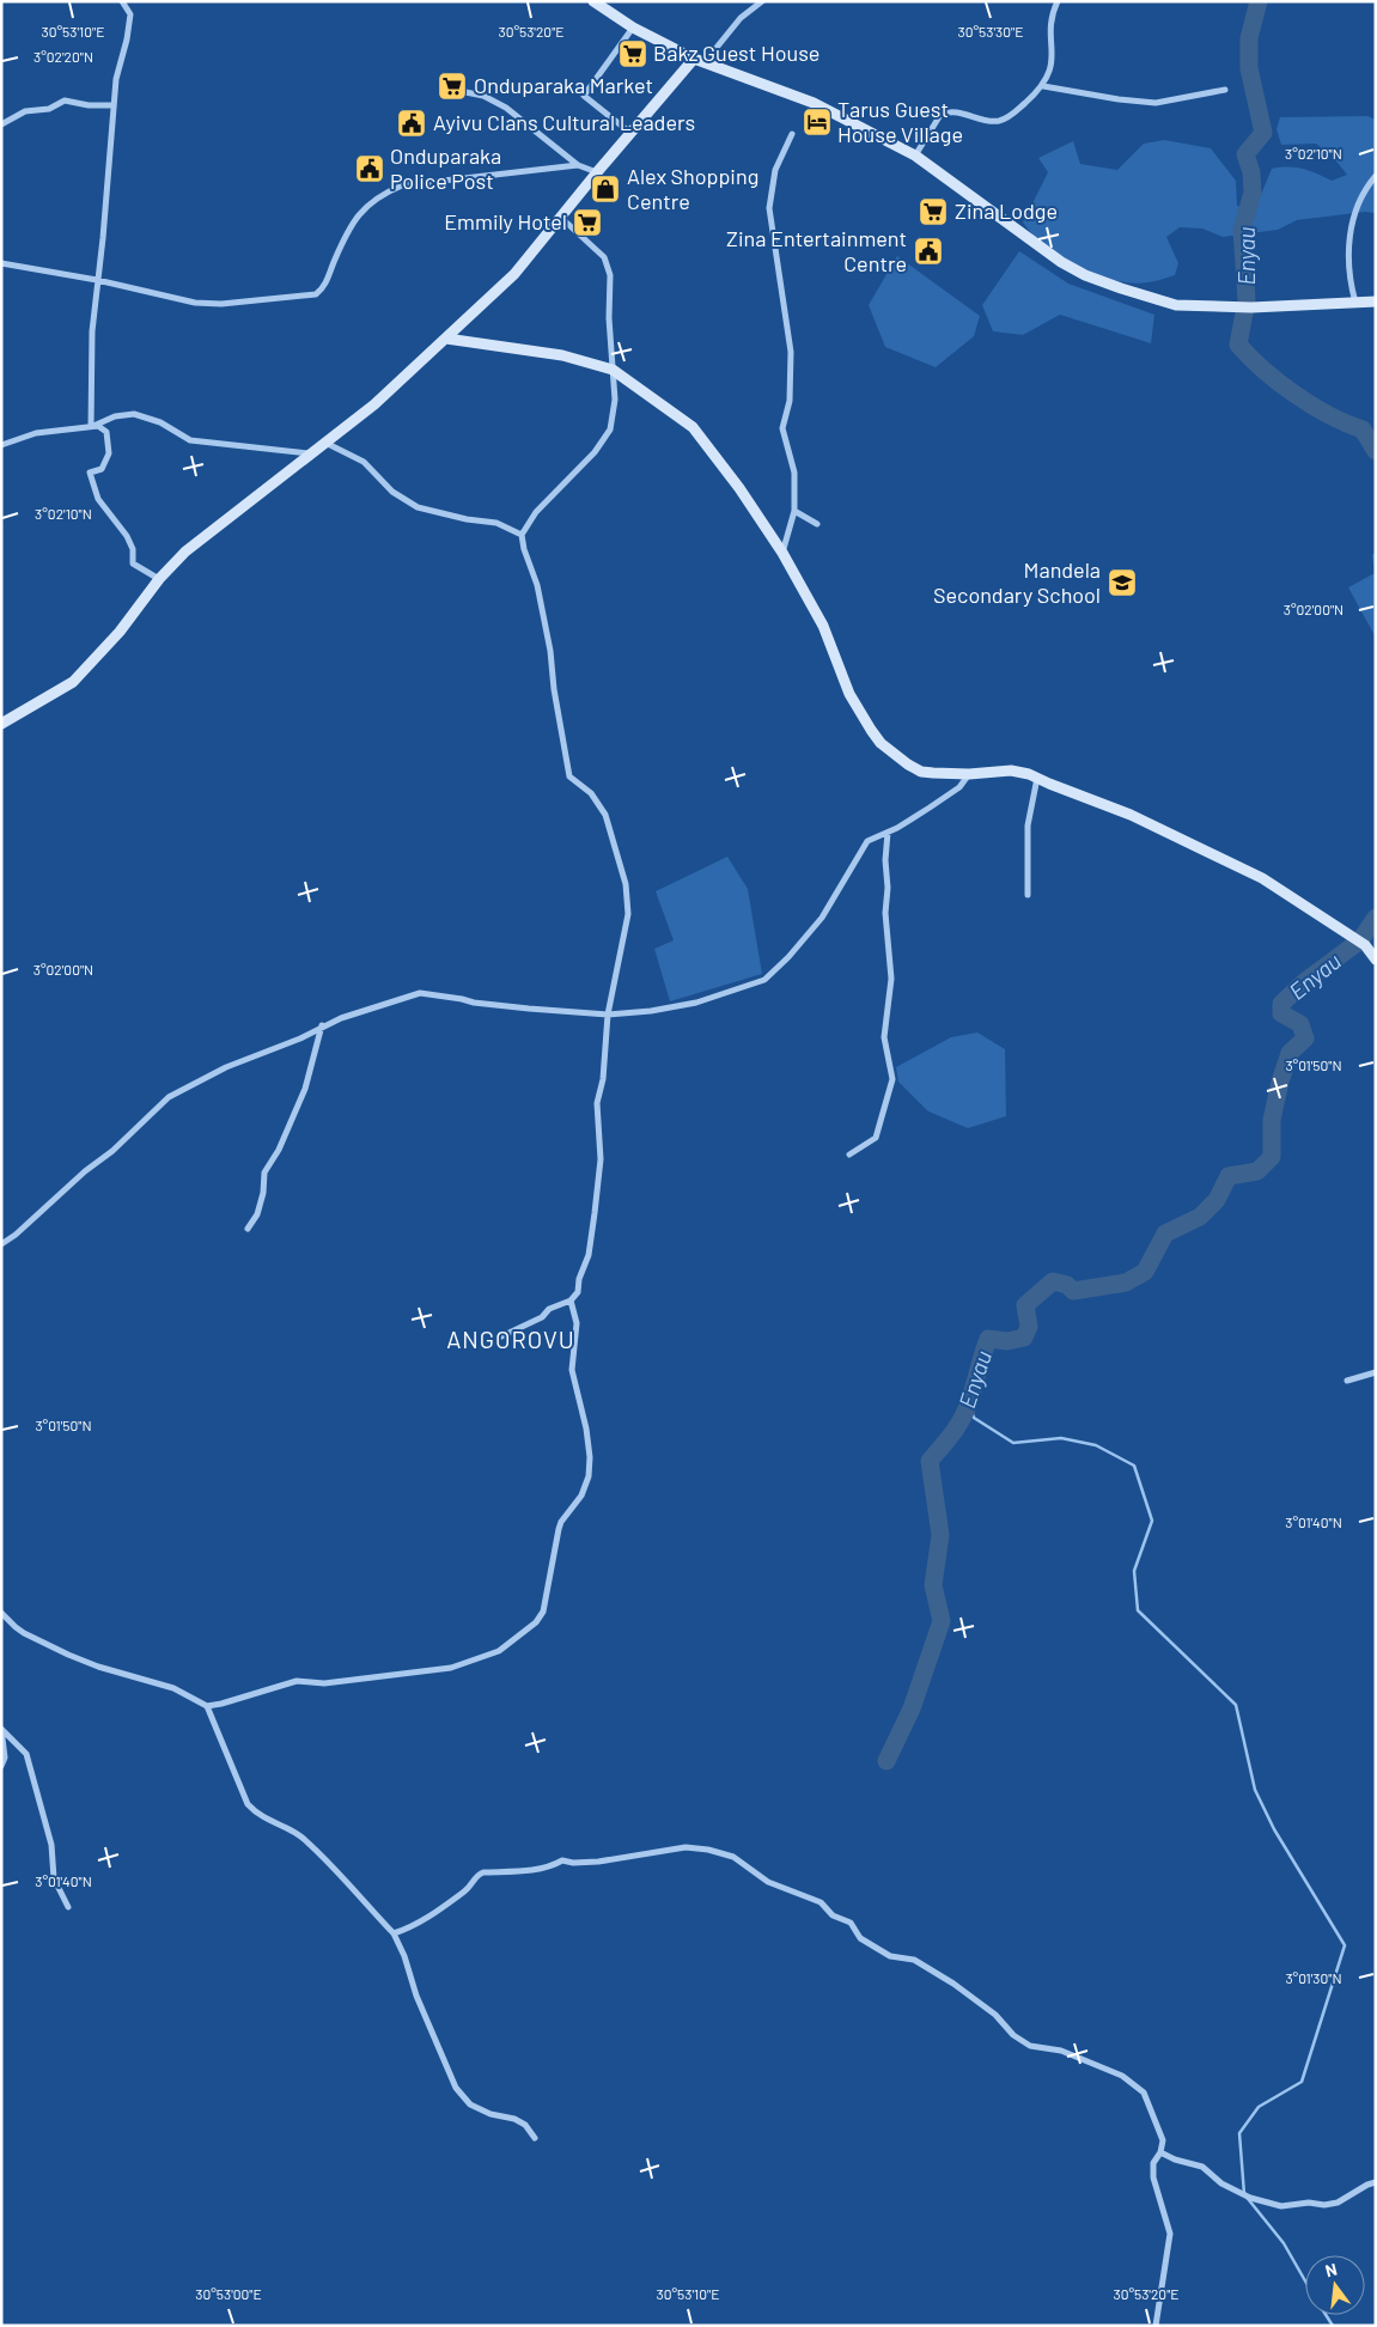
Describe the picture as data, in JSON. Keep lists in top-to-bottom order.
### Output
{
  "districts": ["ANGOROVU"],
  "water": ["Enyau"],
  "places": {
    "supermarket": [
      "Bakz Guest House",
      "Onduparaka Market",
      "Zina Lodge",
      "Emmily Hotel"
    ],
    "hotel": ["Tarus Guest House Village"],
    "public building": ["Ayivu Clans Cultural Leaders", "Onduparaka Police Post", "Zina Entertainment Centre"],
    "shop": ["Alex Shopping Centre"],
    "school or university": ["Mandela Secondary School"]
  },
  "north": "top",
  "coordinates": [
    "30°53'10\"E",
    "30°53'20\"E",
    "30°53'30\"E",
    "3°02'20\"N",
    "3°02'10\"N",
    "3°02'00\"N",
    "3°01'50\"N",
    "3°01'40\"N",
    "3°01'30\"N",
    "30°53'00\"E"
  ]
}
